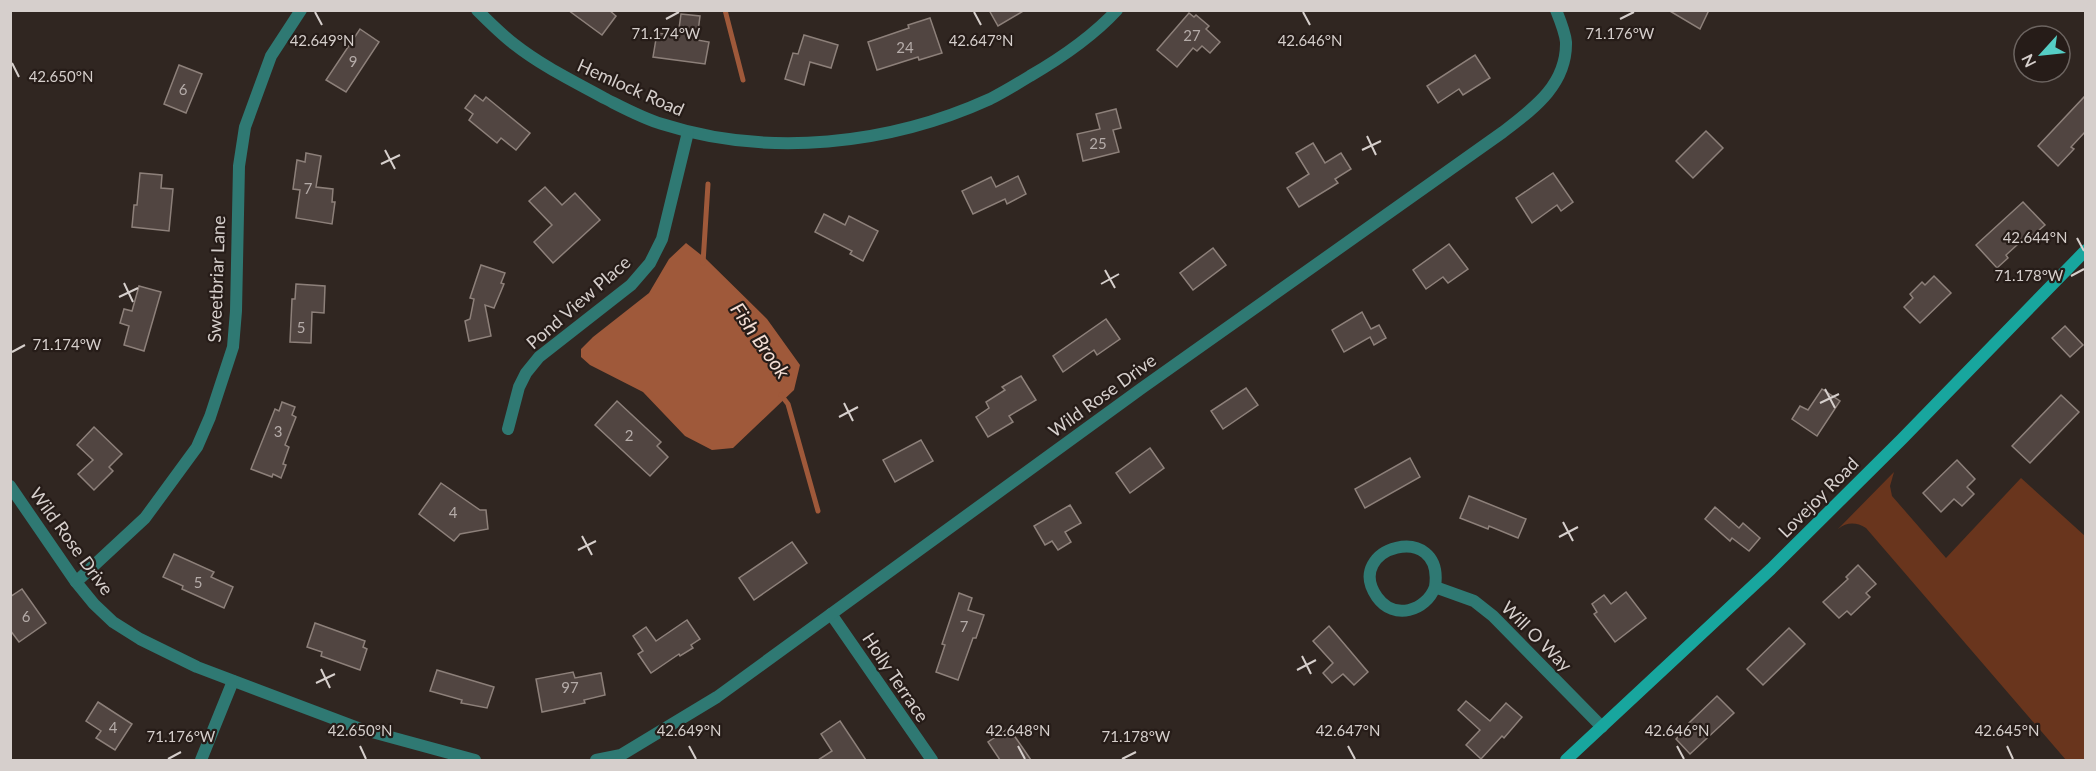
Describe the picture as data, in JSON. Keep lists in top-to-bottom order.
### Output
{
  "streets": {
    "main road": ["Lovejoy Road"],
    "street": [
      "Hemlock Road",
      "Sweetbriar Lane",
      "Pond View Place",
      "Wild Rose Drive",
      "Will O Way",
      "Holly Terrace"
    ]
  },
  "crossings": [
    ["Hemlock Road", "Pond View Place"],
    ["Sweetbriar Lane", "Wild Rose Drive"],
    ["Wild Rose Drive", "Holly Terrace"],
    ["Lovejoy Road", "Will O Way"]
  ],
  "water": ["Fish Brook"],
  "house_numbers": [
    "27",
    "24",
    "9",
    "6",
    "25",
    "7",
    "5",
    "3",
    "2",
    "4",
    "5",
    "6",
    "7",
    "97",
    "4"
  ],
  "north": "bottom left",
  "coordinates": [
    "71.174°W",
    "71.176°W",
    "42.649°N",
    "42.647°N",
    "42.646°N",
    "42.650°N",
    "42.644°N",
    "71.178°W",
    "42.648°N",
    "42.645°N"
  ]
}
